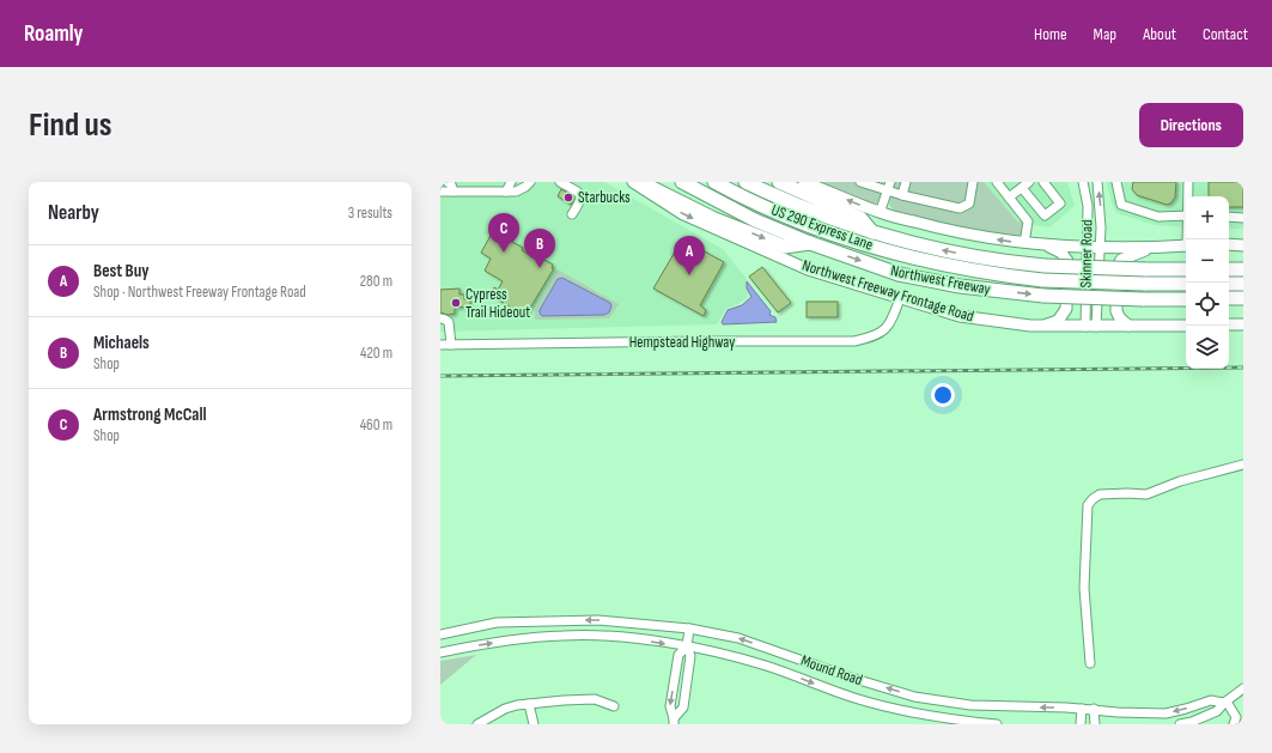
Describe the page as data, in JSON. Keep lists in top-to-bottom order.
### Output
{
  "streets": {
    "highway": ["US 290 Express Lane", "Northwest Freeway"],
    "main road": ["Northwest Freeway Frontage Road"],
    "street": ["Skinner Road", "Hempstead Highway", "Mound Road"]
  },
  "crossings": [
    ["Skinner Road", "Northwest Freeway Frontage Road"],
    ["Northwest Freeway Frontage Road", "Hempstead Highway"]
  ],
  "places": ["Starbucks", "Cypress Trail Hideout"],
  "page": {
    "header": "Roamly",
    "nav": [
      "Home",
      "Map",
      "About",
      "Contact"
    ],
    "buttons": "Directions",
    "title": "Find us",
    "heading": ["Nearby", "3 results"],
    "map_buttons": ["+", "−"],
    "pins": ["C", "B", "A"],
    "list": [
      {
        "mark": "A",
        "name": "Best Buy",
        "note": "Shop · Northwest Freeway Frontage Road",
        "value": "280 m"
      },
      {
        "mark": "B",
        "name": "Michaels",
        "note": "Shop",
        "value": "420 m"
      },
      {
        "mark": "C",
        "name": "Armstrong McCall",
        "note": "Shop",
        "value": "460 m"
      }
    ]
  }
}
